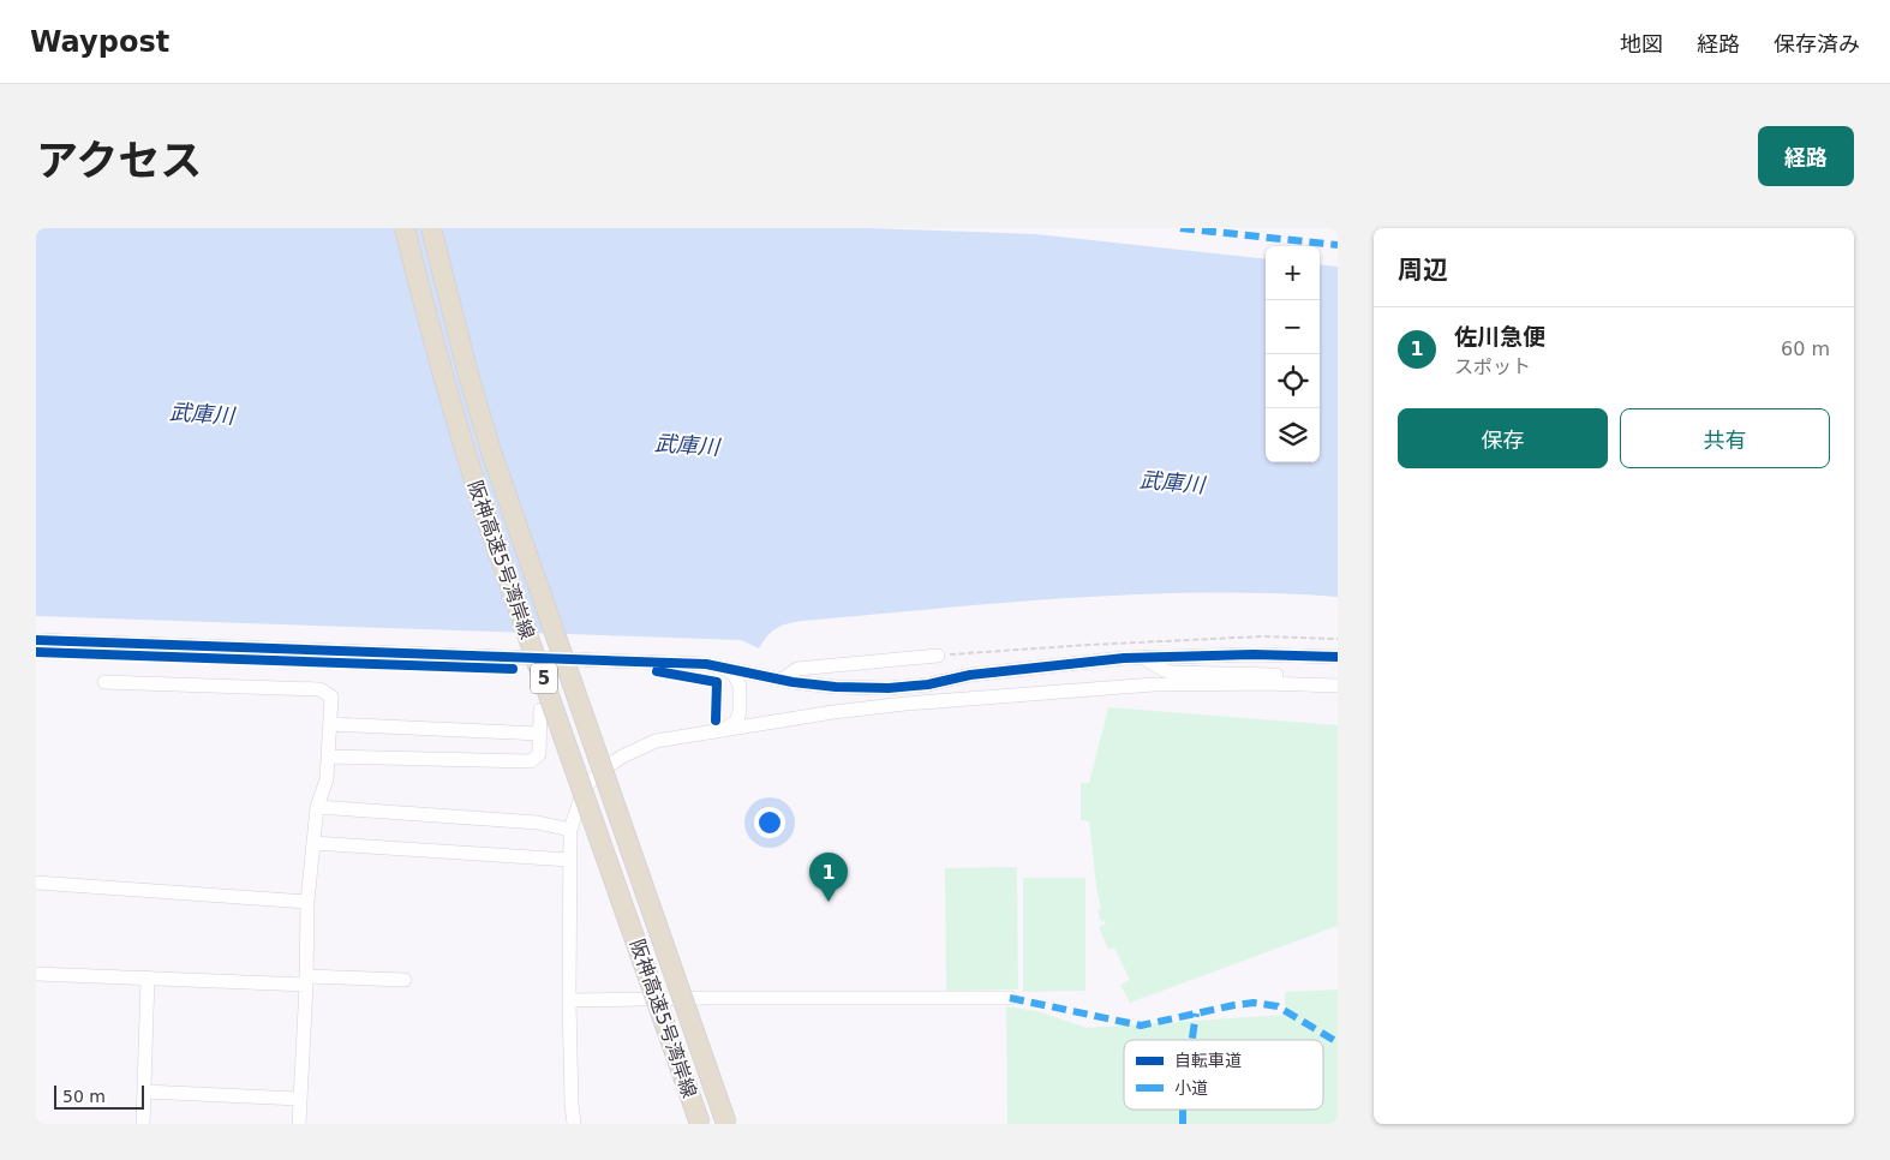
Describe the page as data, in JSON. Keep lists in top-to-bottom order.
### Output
{
  "streets": {
    "highway": ["阪神高速5号湾岸線", "5"]
  },
  "water": ["武庫川"],
  "legend": ["自転車道", "小道"],
  "scale_bar": "50 m",
  "page": {
    "header": "Waypost",
    "nav": ["地図", "経路", "保存済み"],
    "title": "アクセス",
    "buttons": [
      "経路",
      ["保存", "共有"]
    ],
    "heading": "周辺",
    "map_buttons": ["+", "−"],
    "list": [
      {
        "mark": "1",
        "name": "佐川急便",
        "note": "スポット",
        "value": "60 m"
      }
    ],
    "pins": "1",
    "scale": "50 m"
  }
}
